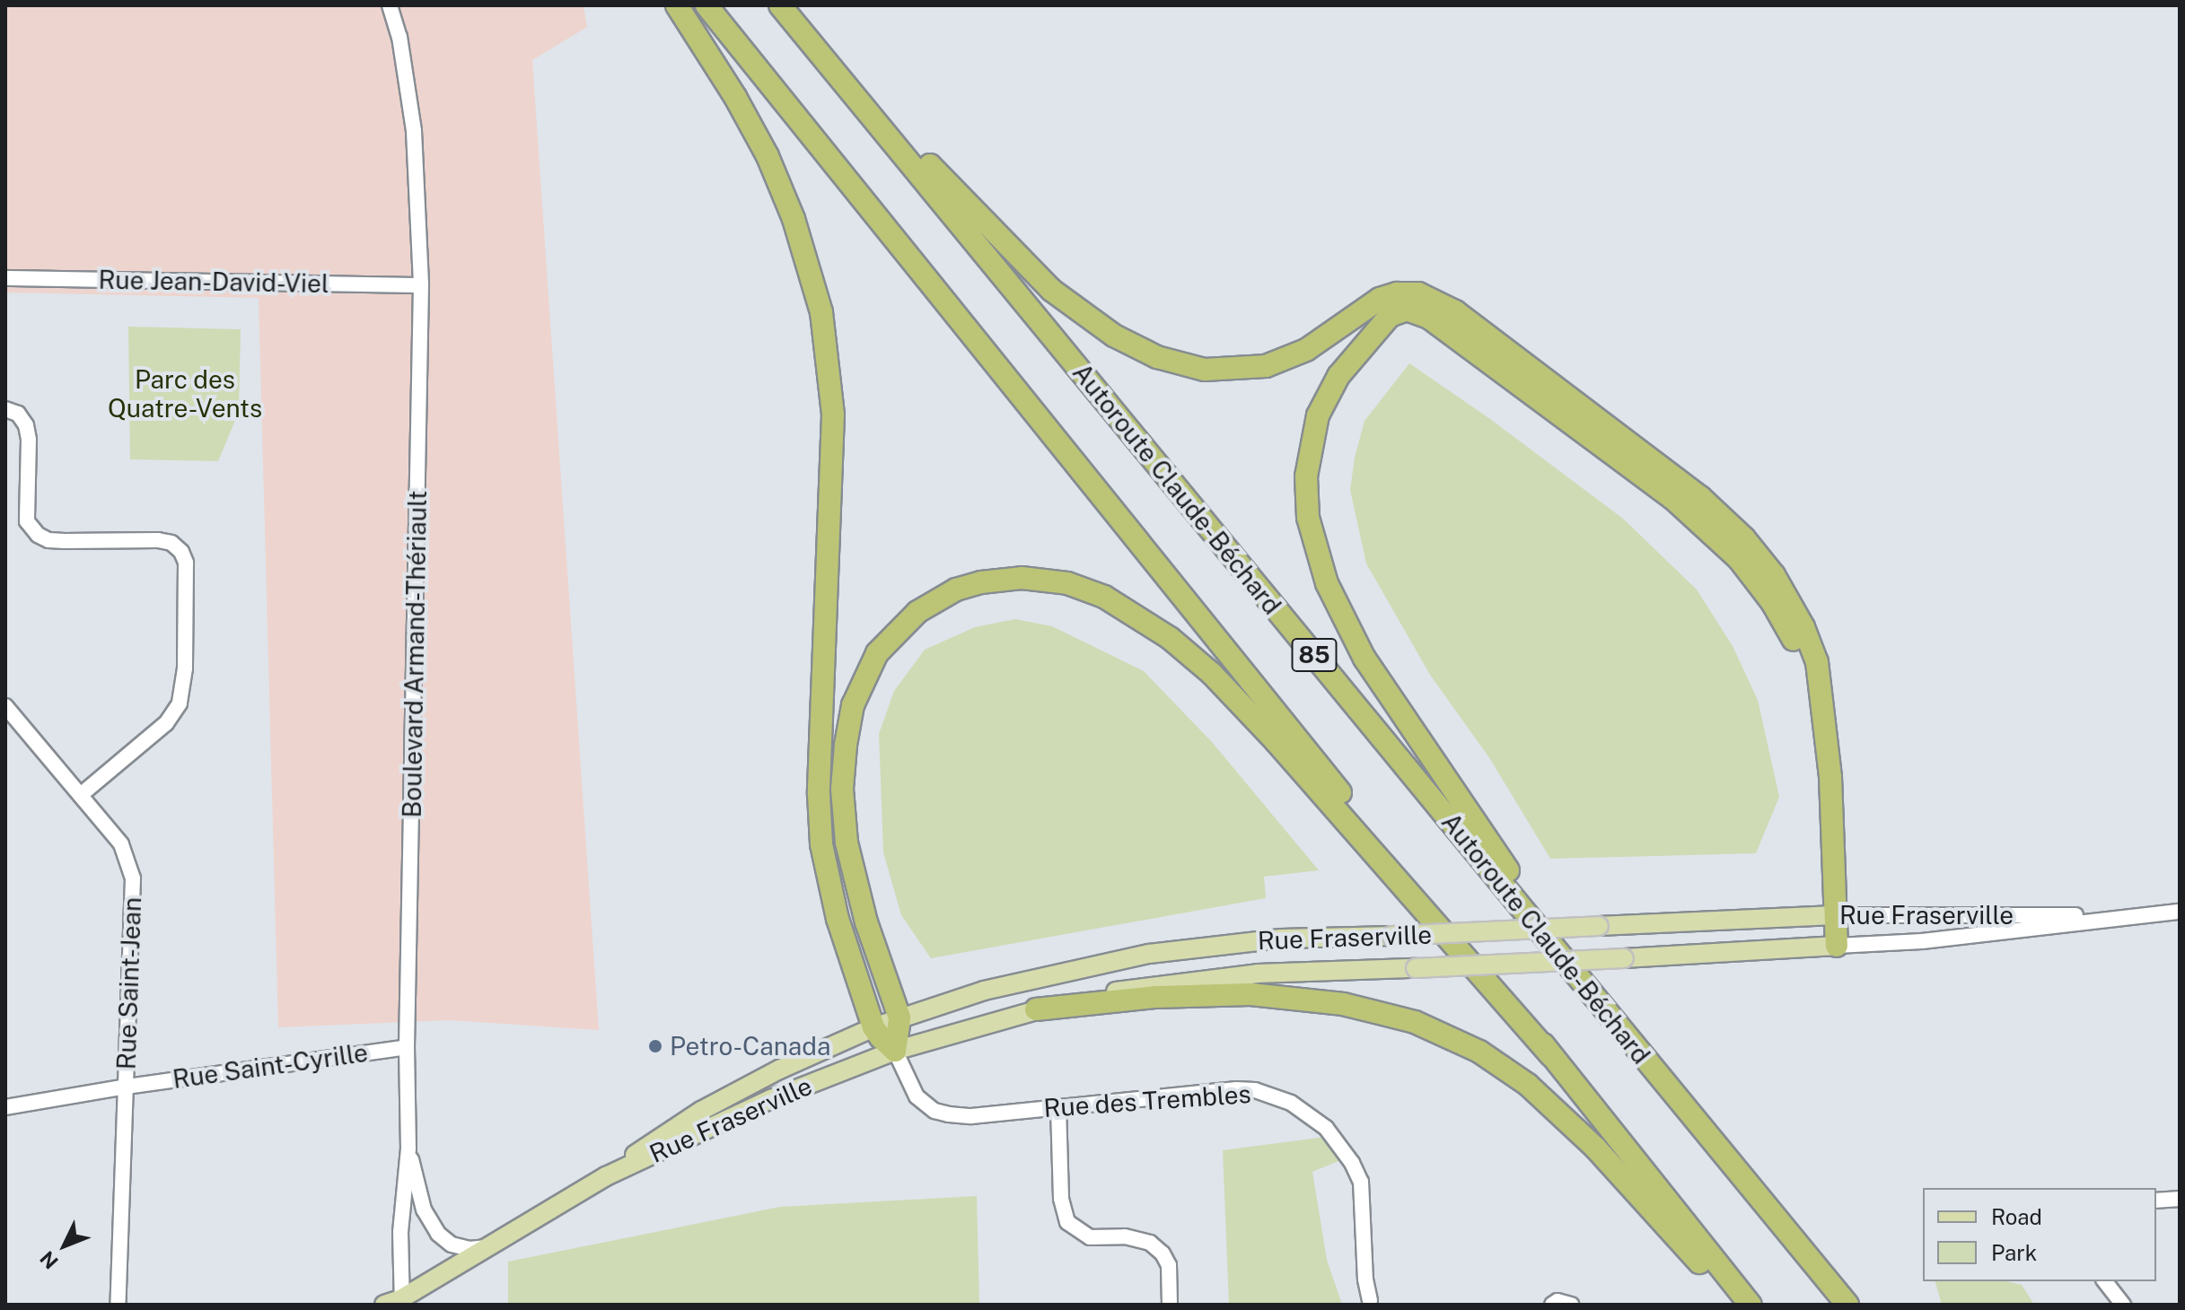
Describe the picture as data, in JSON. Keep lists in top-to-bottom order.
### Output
{
  "streets": {
    "highway": ["Autoroute Claude-Béchard", "85"],
    "main road": ["Rue Fraserville"],
    "street": [
      "Rue Jean-David-Viel",
      "Boulevard Armand-Thériault",
      "Rue Saint-Jean",
      "Rue Saint-Cyrille",
      "Rue des Trembles"
    ]
  },
  "crossings": [
    ["Rue Jean-David-Viel", "Boulevard Armand-Thériault"],
    ["Boulevard Armand-Thériault", "Rue Fraserville"],
    ["Boulevard Armand-Thériault", "Rue Saint-Cyrille"],
    ["Rue Fraserville", "Rue des Trembles"],
    ["Rue Saint-Jean", "Rue Saint-Cyrille"]
  ],
  "parks": ["Parc des Quatre-Vents"],
  "places": ["Petro-Canada"],
  "legend": ["Road", "Park"],
  "north": "bottom left"
}
